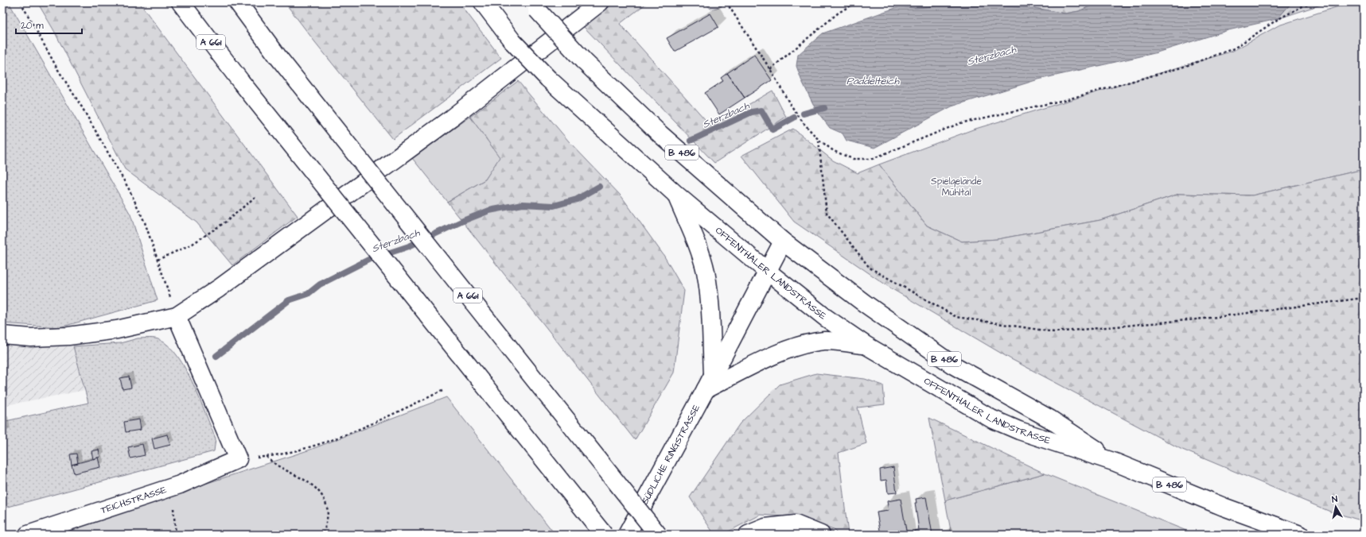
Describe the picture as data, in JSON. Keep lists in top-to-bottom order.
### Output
{
  "streets": {
    "main road": [
      "A 661",
      "B 486",
      "OFFENTHALER LANDSTRASSE",
      "SÜDLICHE RINGSTRASSE",
      "TEICHSTRASSE"
    ]
  },
  "crossings": [
    ["OFFENTHALER LANDSTRASSE", "SÜDLICHE RINGSTRASSE"]
  ],
  "water": ["Sterzbach", "Paddelteich"],
  "parks": ["Spielgelände Mühltal"],
  "scale_bar": "20 m",
  "north": "top"
}
